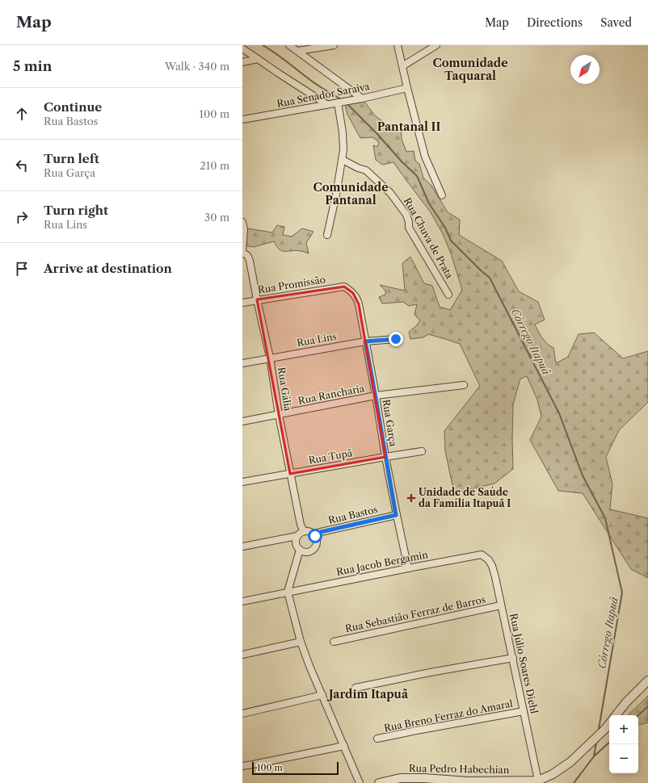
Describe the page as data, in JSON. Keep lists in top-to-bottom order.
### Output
{
  "streets": {
    "street": [
      "Rua Senador Saraiva",
      "Rua Chuva de Prata",
      "Rua Promissão",
      "Rua Lins",
      "Rua Gália",
      "Rua Rancharia",
      "Rua Garça",
      "Rua Tupã",
      "Rua Bastos",
      "Rua Jacob Bergamin",
      "Rua Sebastião Ferraz de Barros",
      "Rua Júlio Soares Diehl",
      "Rua Breno Ferraz do Amaral",
      "Rua Pedro Habechian"
    ]
  },
  "crossings": [
    ["Rua Promissão", "Rua Gália"],
    ["Rua Promissão", "Rua Garça"],
    ["Rua Lins", "Rua Gália"],
    ["Rua Lins", "Rua Garça"],
    ["Rua Gália", "Rua Rancharia"],
    ["Rua Gália", "Rua Tupã"],
    ["Rua Gália", "Rua Bastos"],
    ["Rua Rancharia", "Rua Garça"],
    ["Rua Garça", "Rua Tupã"],
    ["Rua Garça", "Rua Bastos"],
    ["Rua Garça", "Rua Jacob Bergamin"],
    ["Rua Jacob Bergamin", "Rua Júlio Soares Diehl"],
    ["Rua Sebastião Ferraz de Barros", "Rua Júlio Soares Diehl"],
    ["Rua Júlio Soares Diehl", "Rua Breno Ferraz do Amaral"],
    ["Rua Júlio Soares Diehl", "Rua Pedro Habechian"]
  ],
  "districts": [
    "Comunidade Taquaral",
    "Pantanal II",
    "Comunidade Pantanal",
    "Jardim Itapuã"
  ],
  "water": ["Córrego Itapuã"],
  "places": {
    "health": ["Unidade de Saúde da Família Itapuã I"]
  },
  "scale_bar": "100 m",
  "north": "bottom left",
  "page": {
    "header": "Map",
    "nav": ["Map", "Directions", "Saved"],
    "heading": ["5 min", "Walk · 340 m"],
    "list": [
      ["Continue", "Rua Bastos", "100 m"],
      ["Turn left", "Rua Garça", "210 m"],
      ["Turn right", "Rua Lins", "30 m"],
      "Arrive at destination"
    ],
    "map_buttons": ["+", "−"],
    "scale": "100 m"
  }
}
